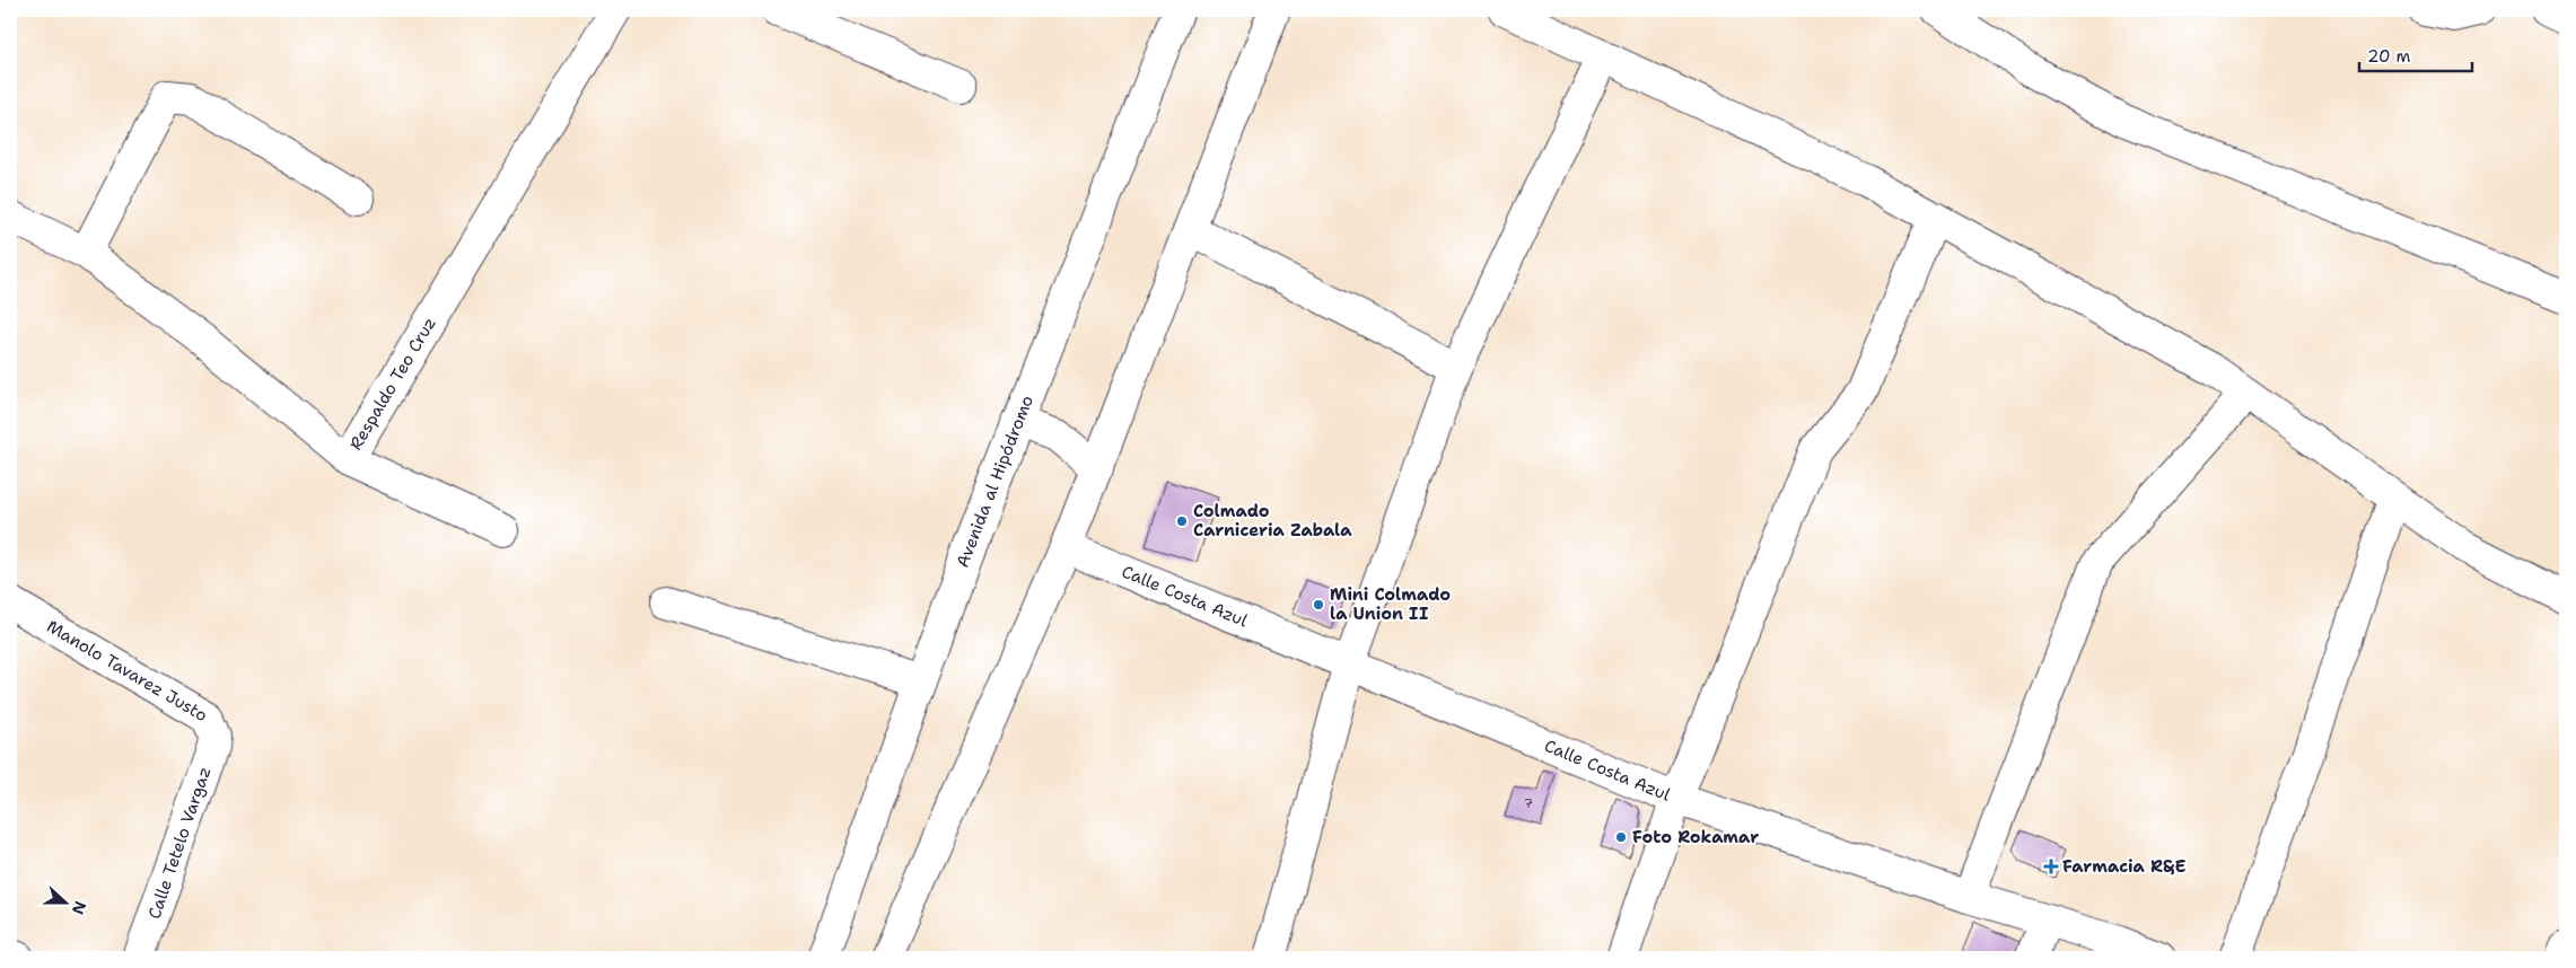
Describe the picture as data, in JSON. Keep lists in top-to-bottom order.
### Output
{
  "streets": {
    "street": [
      "Respaldo Teo Cruz",
      "Avenida al Hipódromo",
      "Calle Costa Azul",
      "Manolo Tavarez Justo",
      "Calle Tetelo Vargaz"
    ]
  },
  "crossings": [
    ["Manolo Tavarez Justo", "Calle Tetelo Vargaz"]
  ],
  "places": {
    "other": ["Colmado Carniceria Zabala", "Mini Colmado la Union II", "Foto Rokamar"],
    "health": ["Farmacia R&E"]
  },
  "house_numbers": ["7"],
  "scale_bar": "20 m",
  "north": "right"
}
